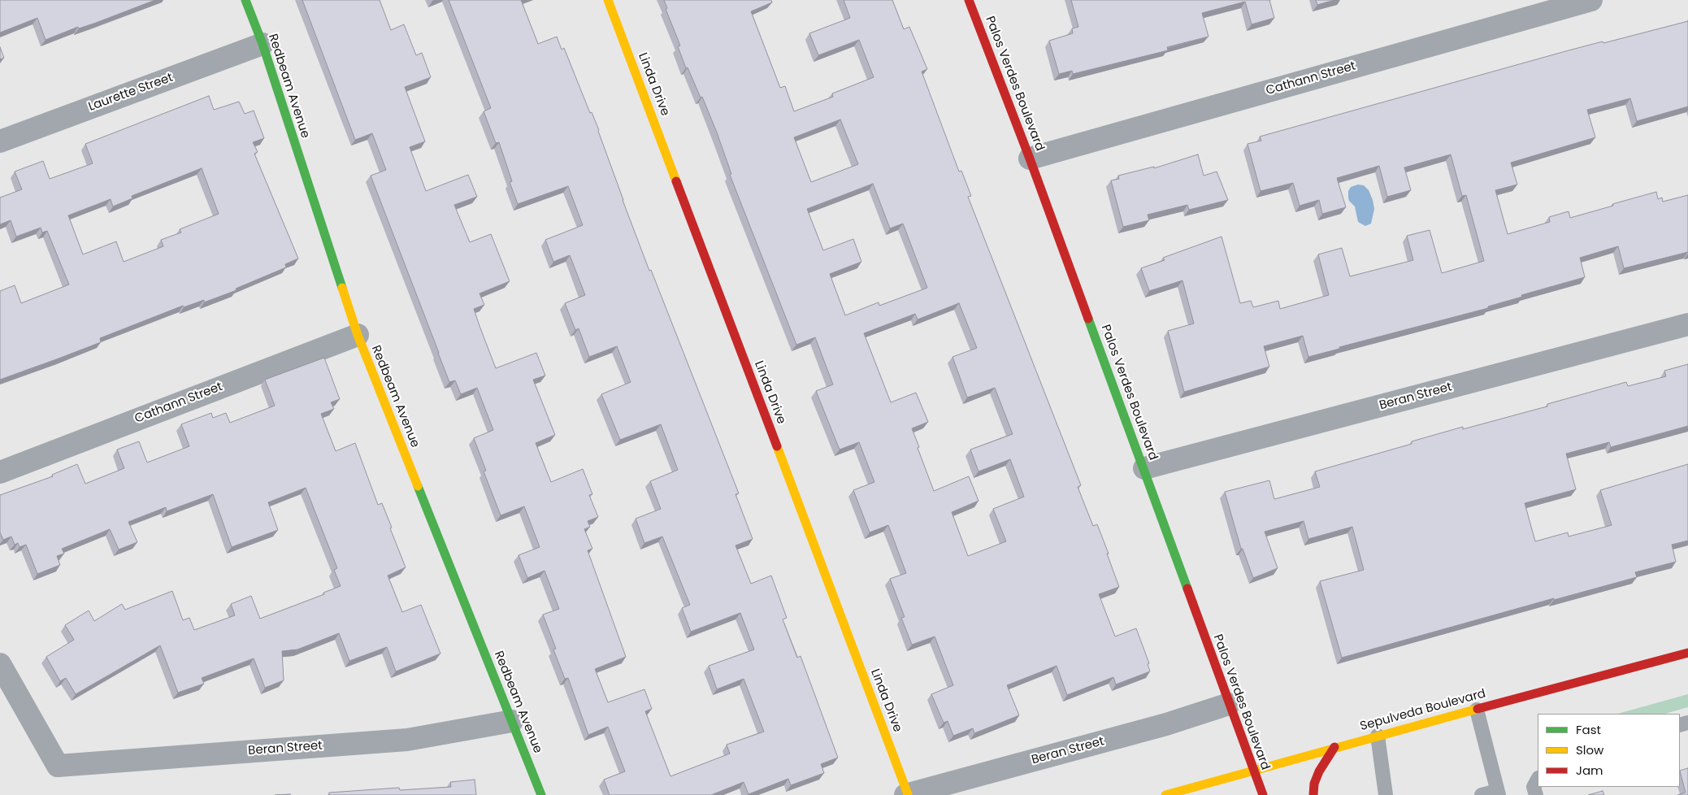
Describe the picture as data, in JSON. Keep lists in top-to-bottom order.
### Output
{
  "streets": {
    "street": [
      "Cathann Street",
      "Palos Verdes Boulevard",
      "Linda Drive",
      "Redbeam Avenue",
      "Laurette Street",
      "Beran Street",
      "Sepulveda Boulevard"
    ]
  },
  "crossings": [
    ["Cathann Street", "Palos Verdes Boulevard"],
    ["Cathann Street", "Redbeam Avenue"],
    ["Palos Verdes Boulevard", "Beran Street"],
    ["Palos Verdes Boulevard", "Sepulveda Boulevard"],
    ["Linda Drive", "Beran Street"],
    ["Redbeam Avenue", "Laurette Street"],
    ["Redbeam Avenue", "Beran Street"]
  ],
  "legend": ["Fast", "Slow", "Jam"]
}
